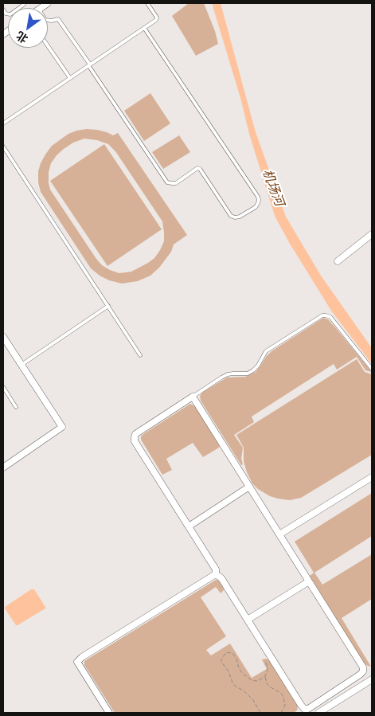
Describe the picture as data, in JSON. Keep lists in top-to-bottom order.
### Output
{
  "water": ["机场河"],
  "north": "bottom left"
}
